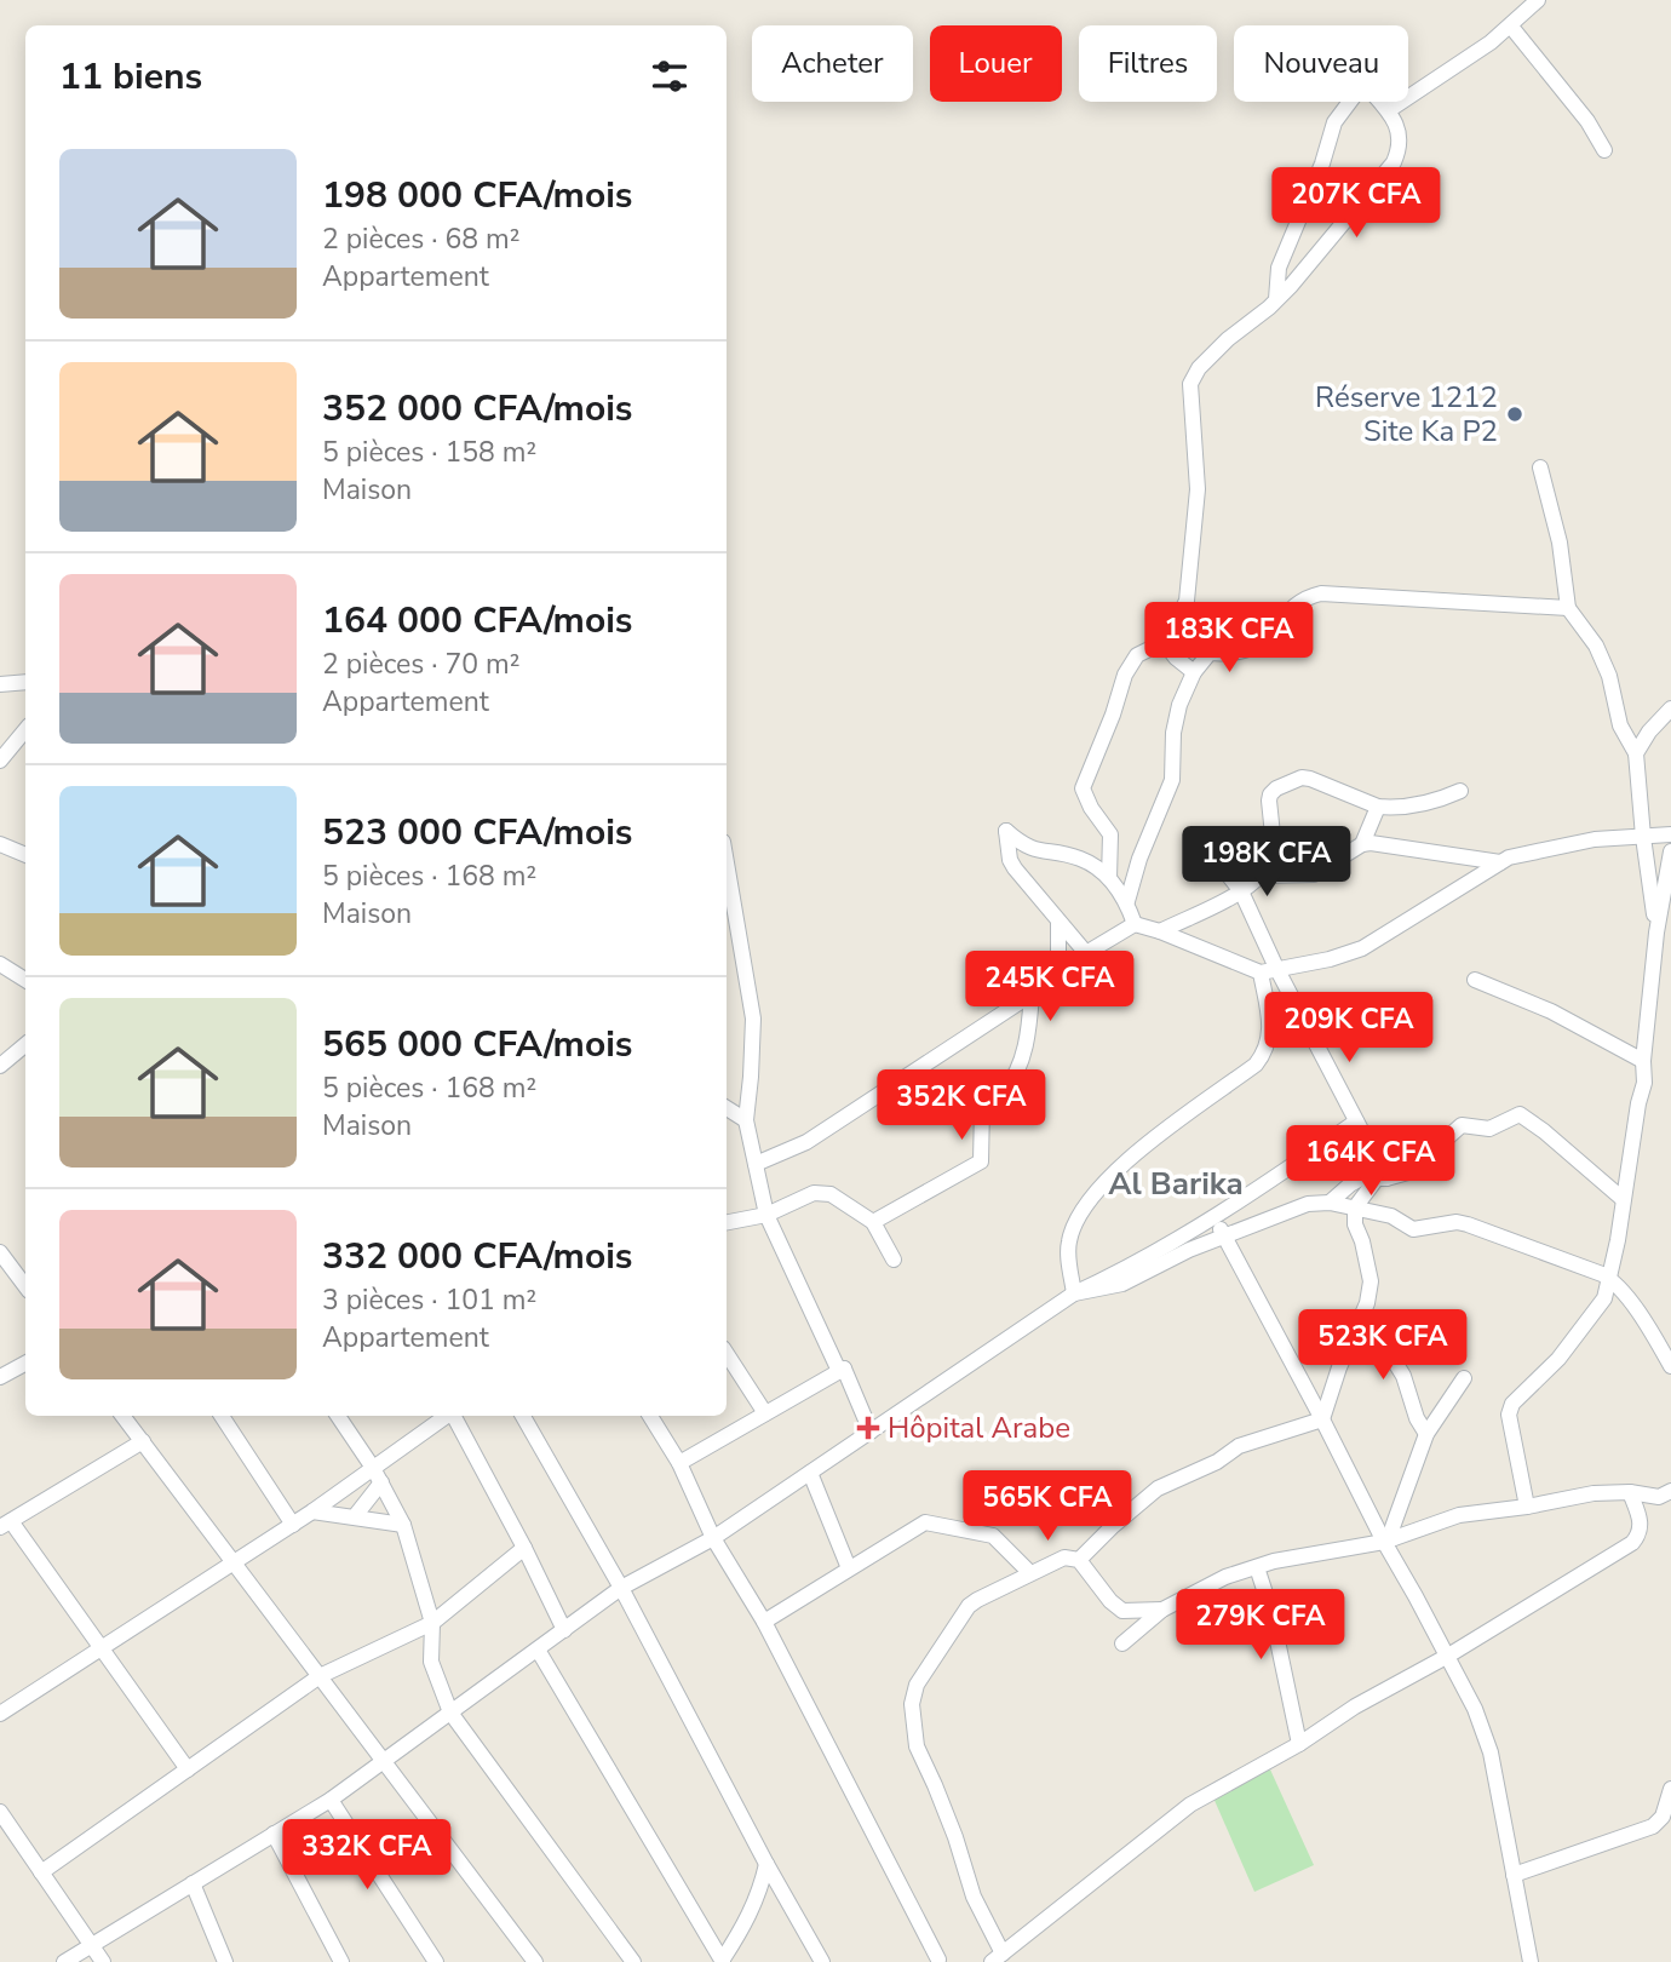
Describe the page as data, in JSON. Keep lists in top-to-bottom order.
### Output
{
  "districts": ["Al Barika"],
  "places": {
    "other": ["Réserve 1212 Site Ka P2"],
    "health": ["Hôpital Arabe"]
  },
  "page": {
    "chip": [
      "Acheter",
      "Louer",
      "Filtres",
      "Nouveau"
    ],
    "heading": "11 biens",
    "list": [
      {
        "name": "198 000 CFA/mois",
        "note": "2 pièces · 68 m² · Appartement"
      },
      {
        "name": "352 000 CFA/mois",
        "note": "5 pièces · 158 m² · Maison"
      },
      {
        "name": "164 000 CFA/mois",
        "note": "2 pièces · 70 m² · Appartement"
      },
      {
        "name": "523 000 CFA/mois",
        "note": "5 pièces · 168 m² · Maison"
      },
      {
        "name": "565 000 CFA/mois",
        "note": "5 pièces · 168 m² · Maison"
      },
      {
        "name": "332 000 CFA/mois",
        "note": "3 pièces · 101 m² · Appartement"
      }
    ],
    "price": [
      "207K CFA",
      "183K CFA",
      "198K CFA",
      "245K CFA",
      "209K CFA",
      "352K CFA",
      "164K CFA",
      "523K CFA",
      "565K CFA",
      "279K CFA",
      "332K CFA"
    ]
  }
}
